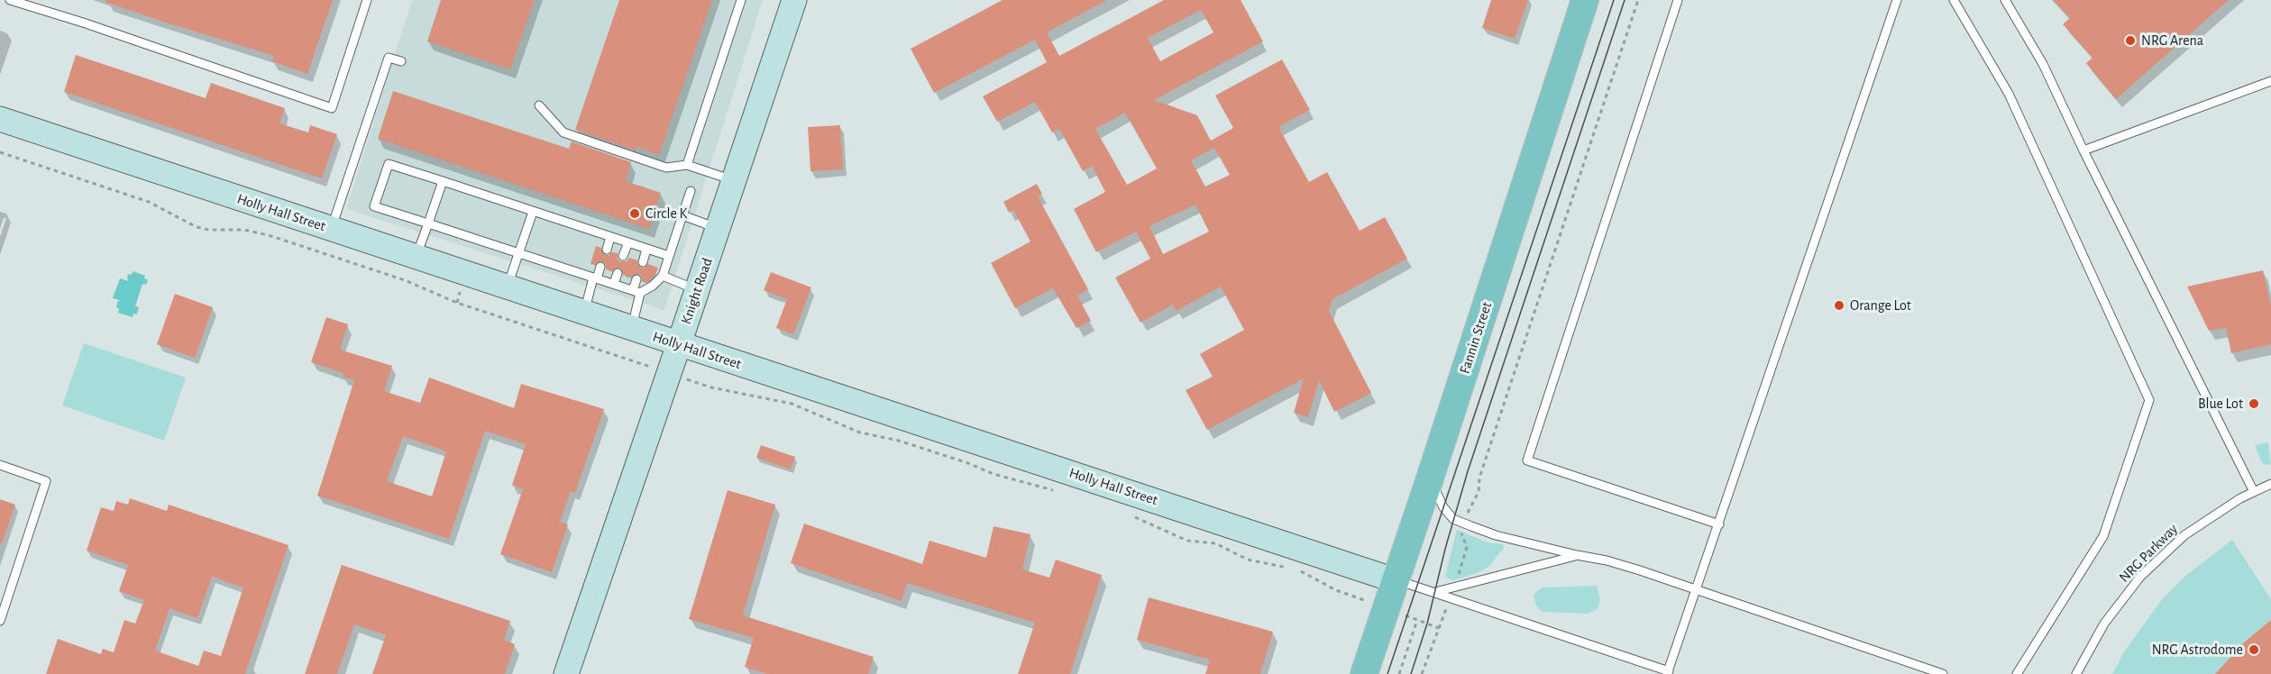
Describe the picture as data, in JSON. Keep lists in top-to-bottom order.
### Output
{
  "streets": {
    "main road": ["Fannin Street"],
    "street": ["Holly Hall Street", "Knight Road"],
    "lane": ["NRG Parkway"]
  },
  "crossings": [
    ["Holly Hall Street", "Knight Road"],
    ["Holly Hall Street", "Fannin Street"]
  ],
  "places": [
    "NRG Arena",
    "Circle K",
    "Orange Lot",
    "Blue Lot",
    "NRG Astrodome"
  ]
}
